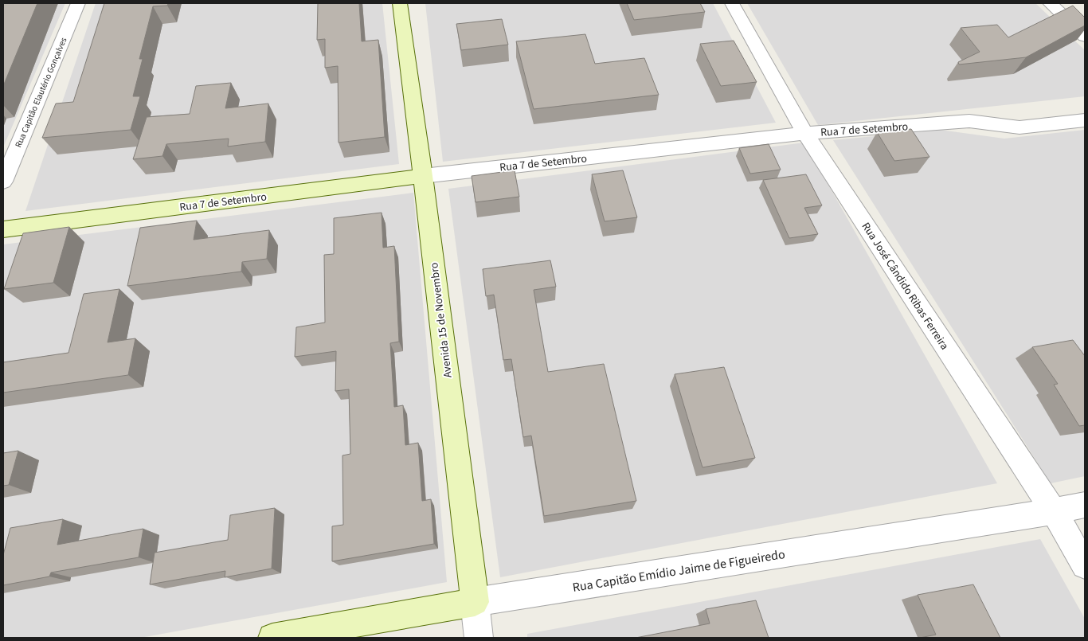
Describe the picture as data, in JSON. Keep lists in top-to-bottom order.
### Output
{
  "streets": {
    "main road": ["Rua 7 de Setembro", "Avenida 15 de Novembro", "Rua Capitão Emídio Jaime de Figueiredo"],
    "street": ["Rua Capitão Elautério Gonçalves", "Rua José Cândido Ribas Ferreira"]
  },
  "crossings": [
    ["Rua 7 de Setembro", "Rua José Cândido Ribas Ferreira"],
    ["Rua 7 de Setembro", "Avenida 15 de Novembro"],
    ["Rua José Cândido Ribas Ferreira", "Rua Capitão Emídio Jaime de Figueiredo"],
    ["Avenida 15 de Novembro", "Rua Capitão Emídio Jaime de Figueiredo"]
  ]
}
